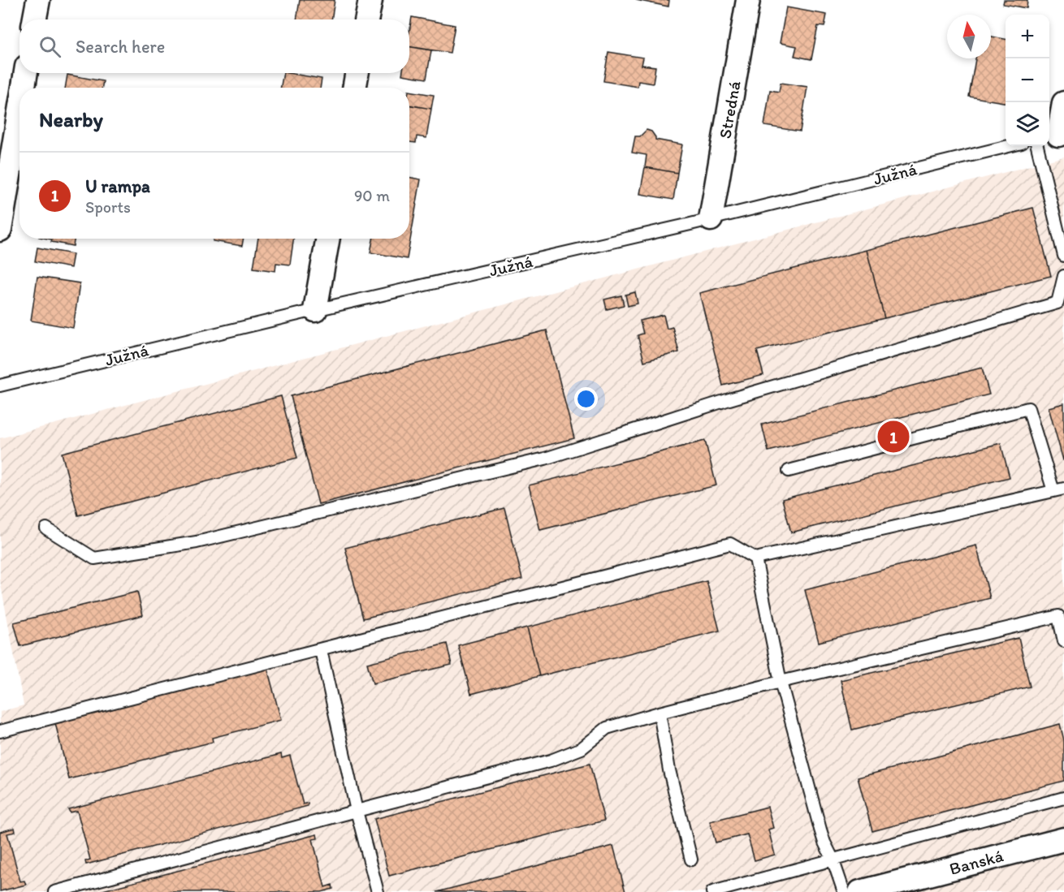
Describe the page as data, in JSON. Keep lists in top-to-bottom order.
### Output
{
  "streets": {
    "street": ["Stredná", "Banská"],
    "lane": ["Južná"]
  },
  "crossings": [
    ["Stredná", "Južná"]
  ],
  "north": "top",
  "page": {
    "map_buttons": ["+", "−"],
    "search": "Search here",
    "heading": "Nearby",
    "list": [
      {
        "mark": "1",
        "name": "U rampa",
        "note": "Sports",
        "value": "90 m"
      }
    ],
    "pins": "1"
  }
}
